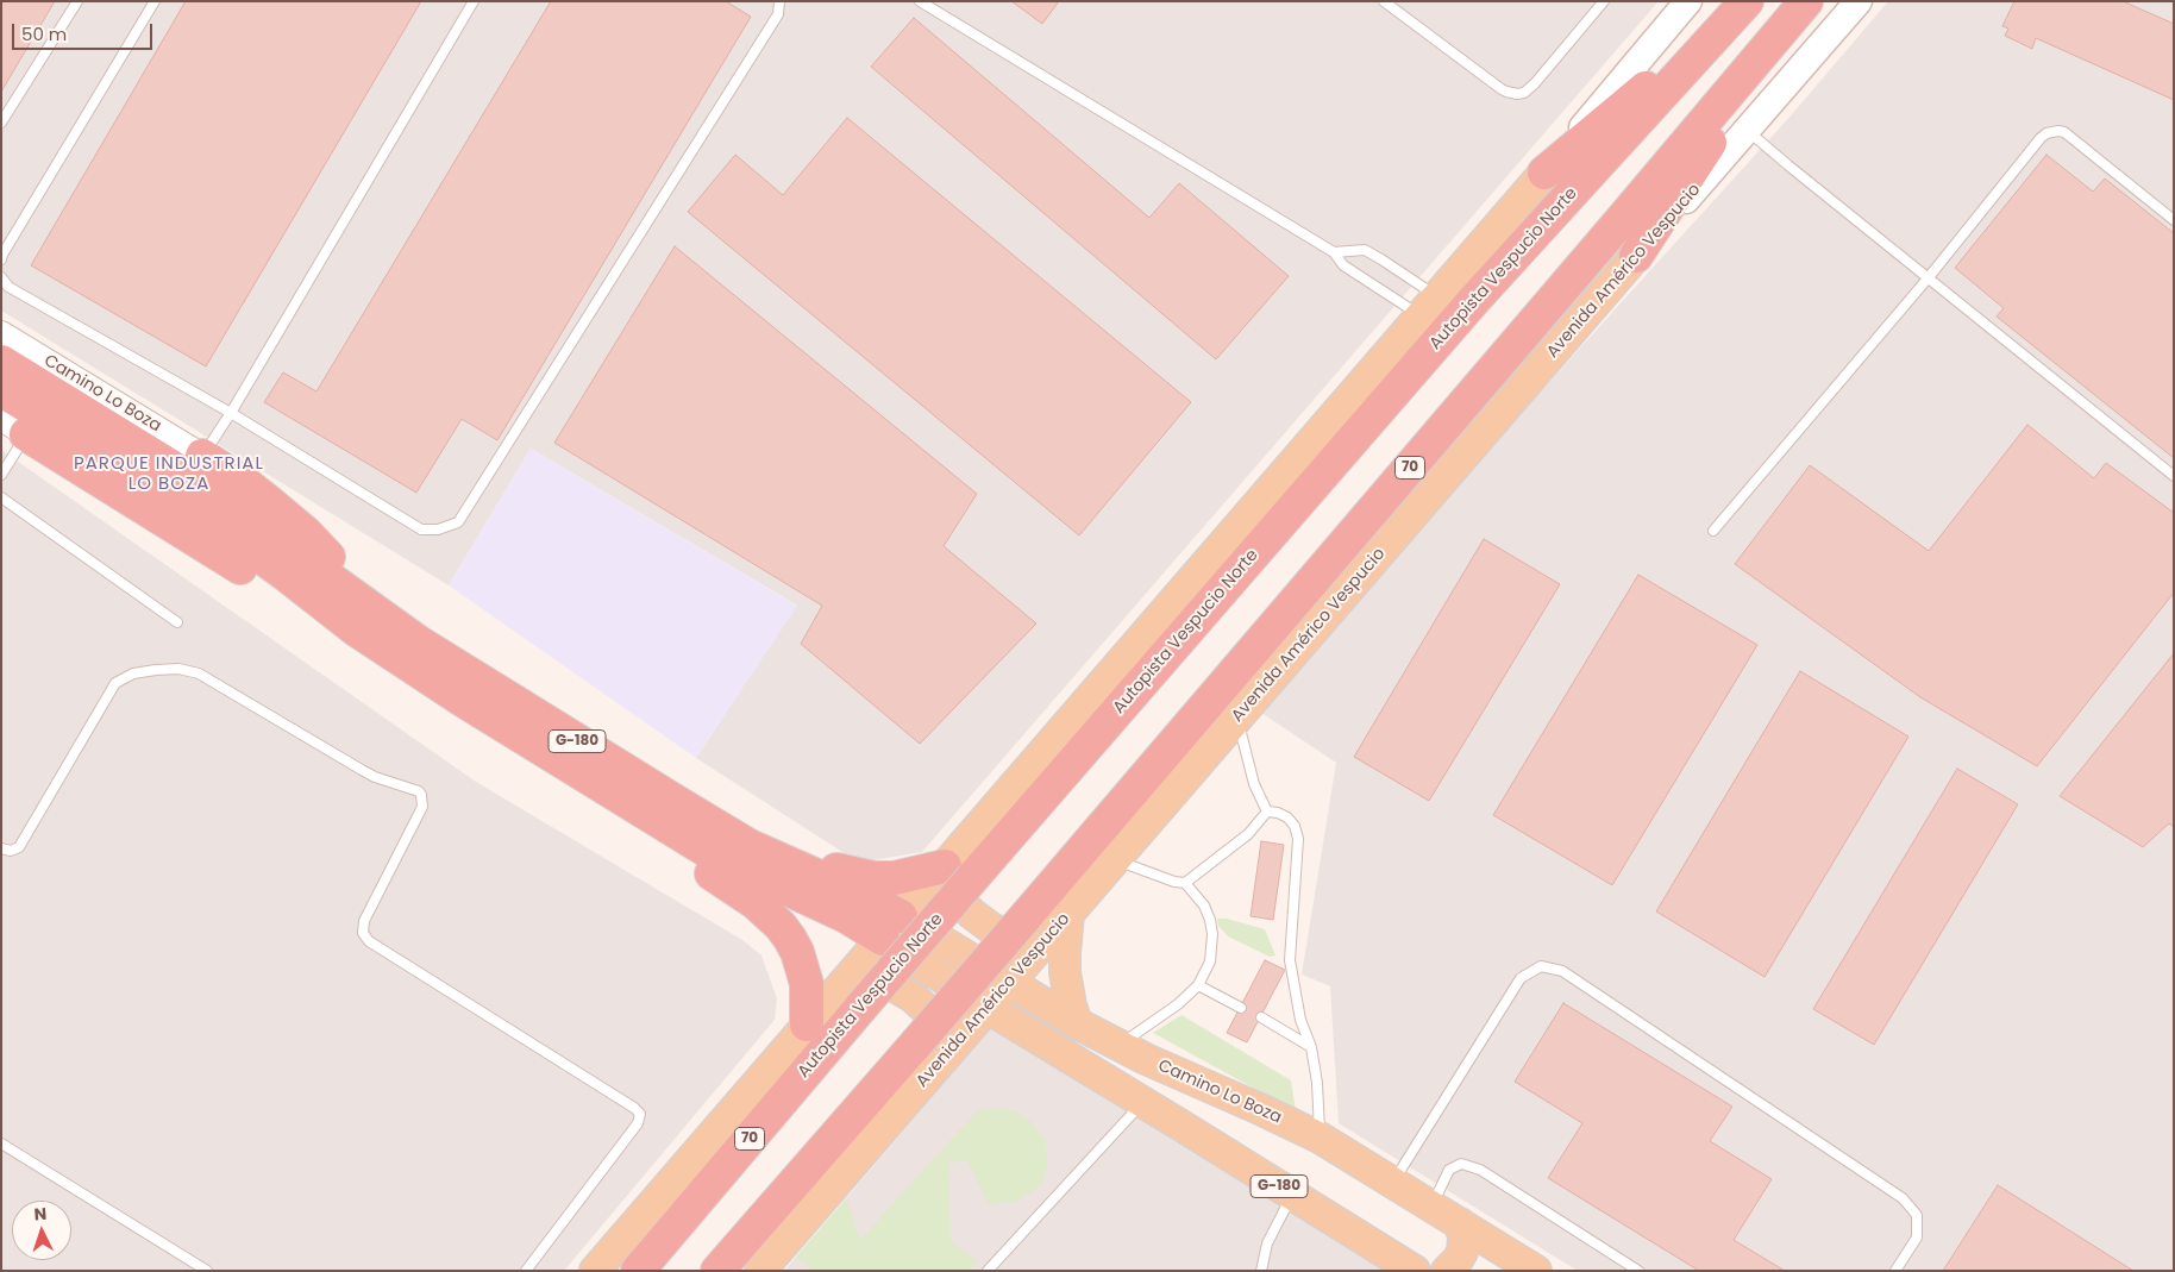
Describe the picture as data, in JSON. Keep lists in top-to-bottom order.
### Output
{
  "streets": {
    "highway": ["Autopista Vespucio Norte", "70", "G-180"],
    "main road": ["Avenida Américo Vespucio", "Camino Lo Boza"]
  },
  "crossings": [
    ["Avenida Américo Vespucio", "Camino Lo Boza"],
    ["Avenida Américo Vespucio", "G-180"],
    ["Camino Lo Boza", "G-180"]
  ],
  "districts": ["PARQUE INDUSTRIAL LO BOZA"],
  "scale_bar": "50 m",
  "north": "top"
}
